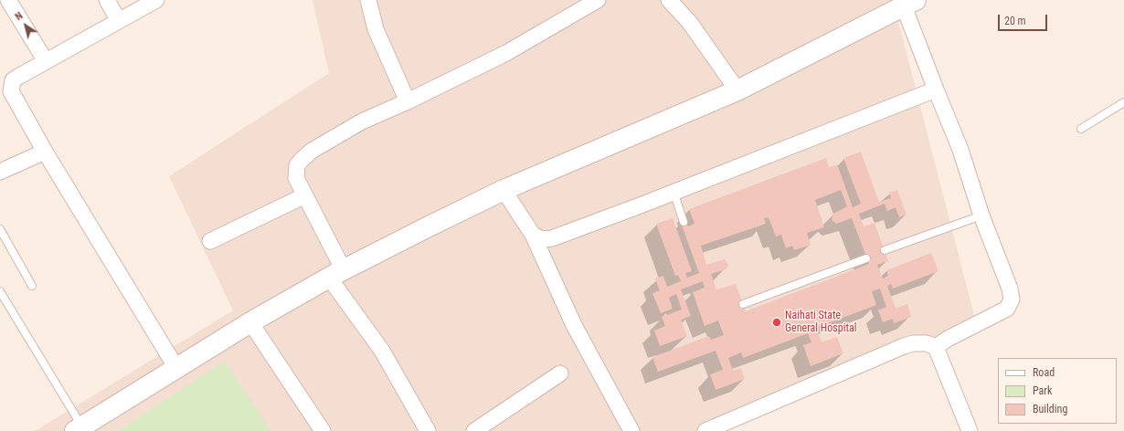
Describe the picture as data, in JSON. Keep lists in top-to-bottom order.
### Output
{
  "places": ["Naihati State General Hospital"],
  "legend": ["Road", "Park", "Building"],
  "scale_bar": "20 m",
  "north": "top left"
}
